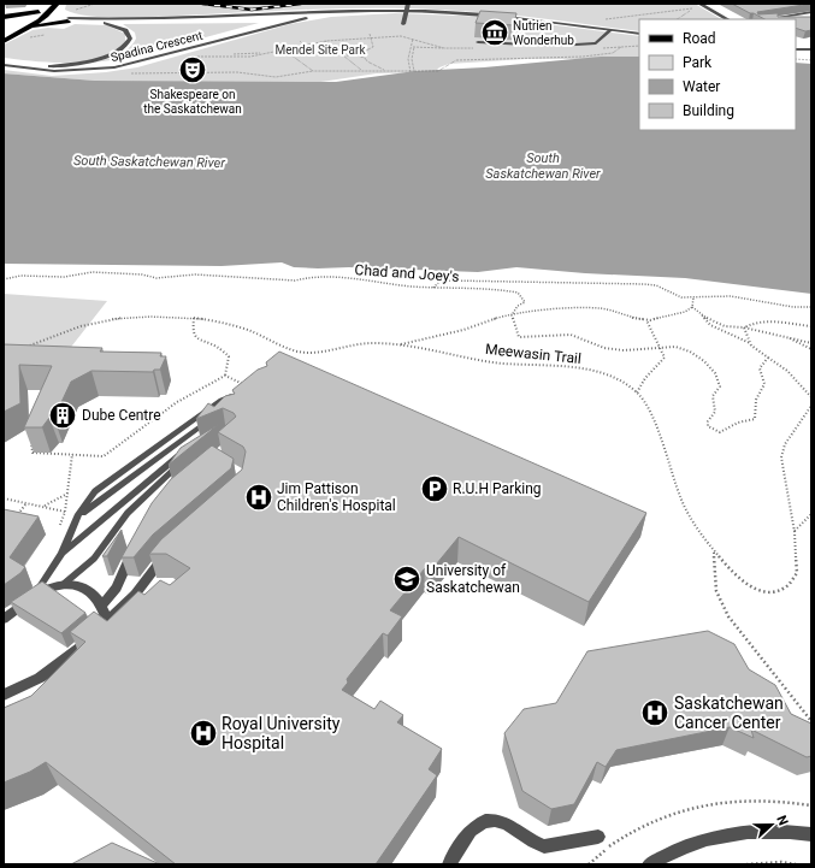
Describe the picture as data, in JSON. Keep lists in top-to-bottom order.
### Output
{
  "streets": {
    "street": ["Spadina Crescent"],
    "path": ["Chad and Joey's", "Meewasin Trail"]
  },
  "water": ["South Saskatchewan River"],
  "parks": ["Mendel Site Park"],
  "places": {
    "museum": ["Nutrien Wonderhub"],
    "theatre": ["Shakespeare on the Saskatchewan"],
    "building": ["Dube Centre"],
    "parking": ["R.U.H Parking"],
    "hospital": ["Jim Pattison Children's Hospital", "Saskatchewan Cancer Center", "Royal University Hospital"],
    "school or university": ["University of Saskatchewan"]
  },
  "legend": [
    "Road",
    "Park",
    "Water",
    "Building"
  ],
  "north": "right"
}
